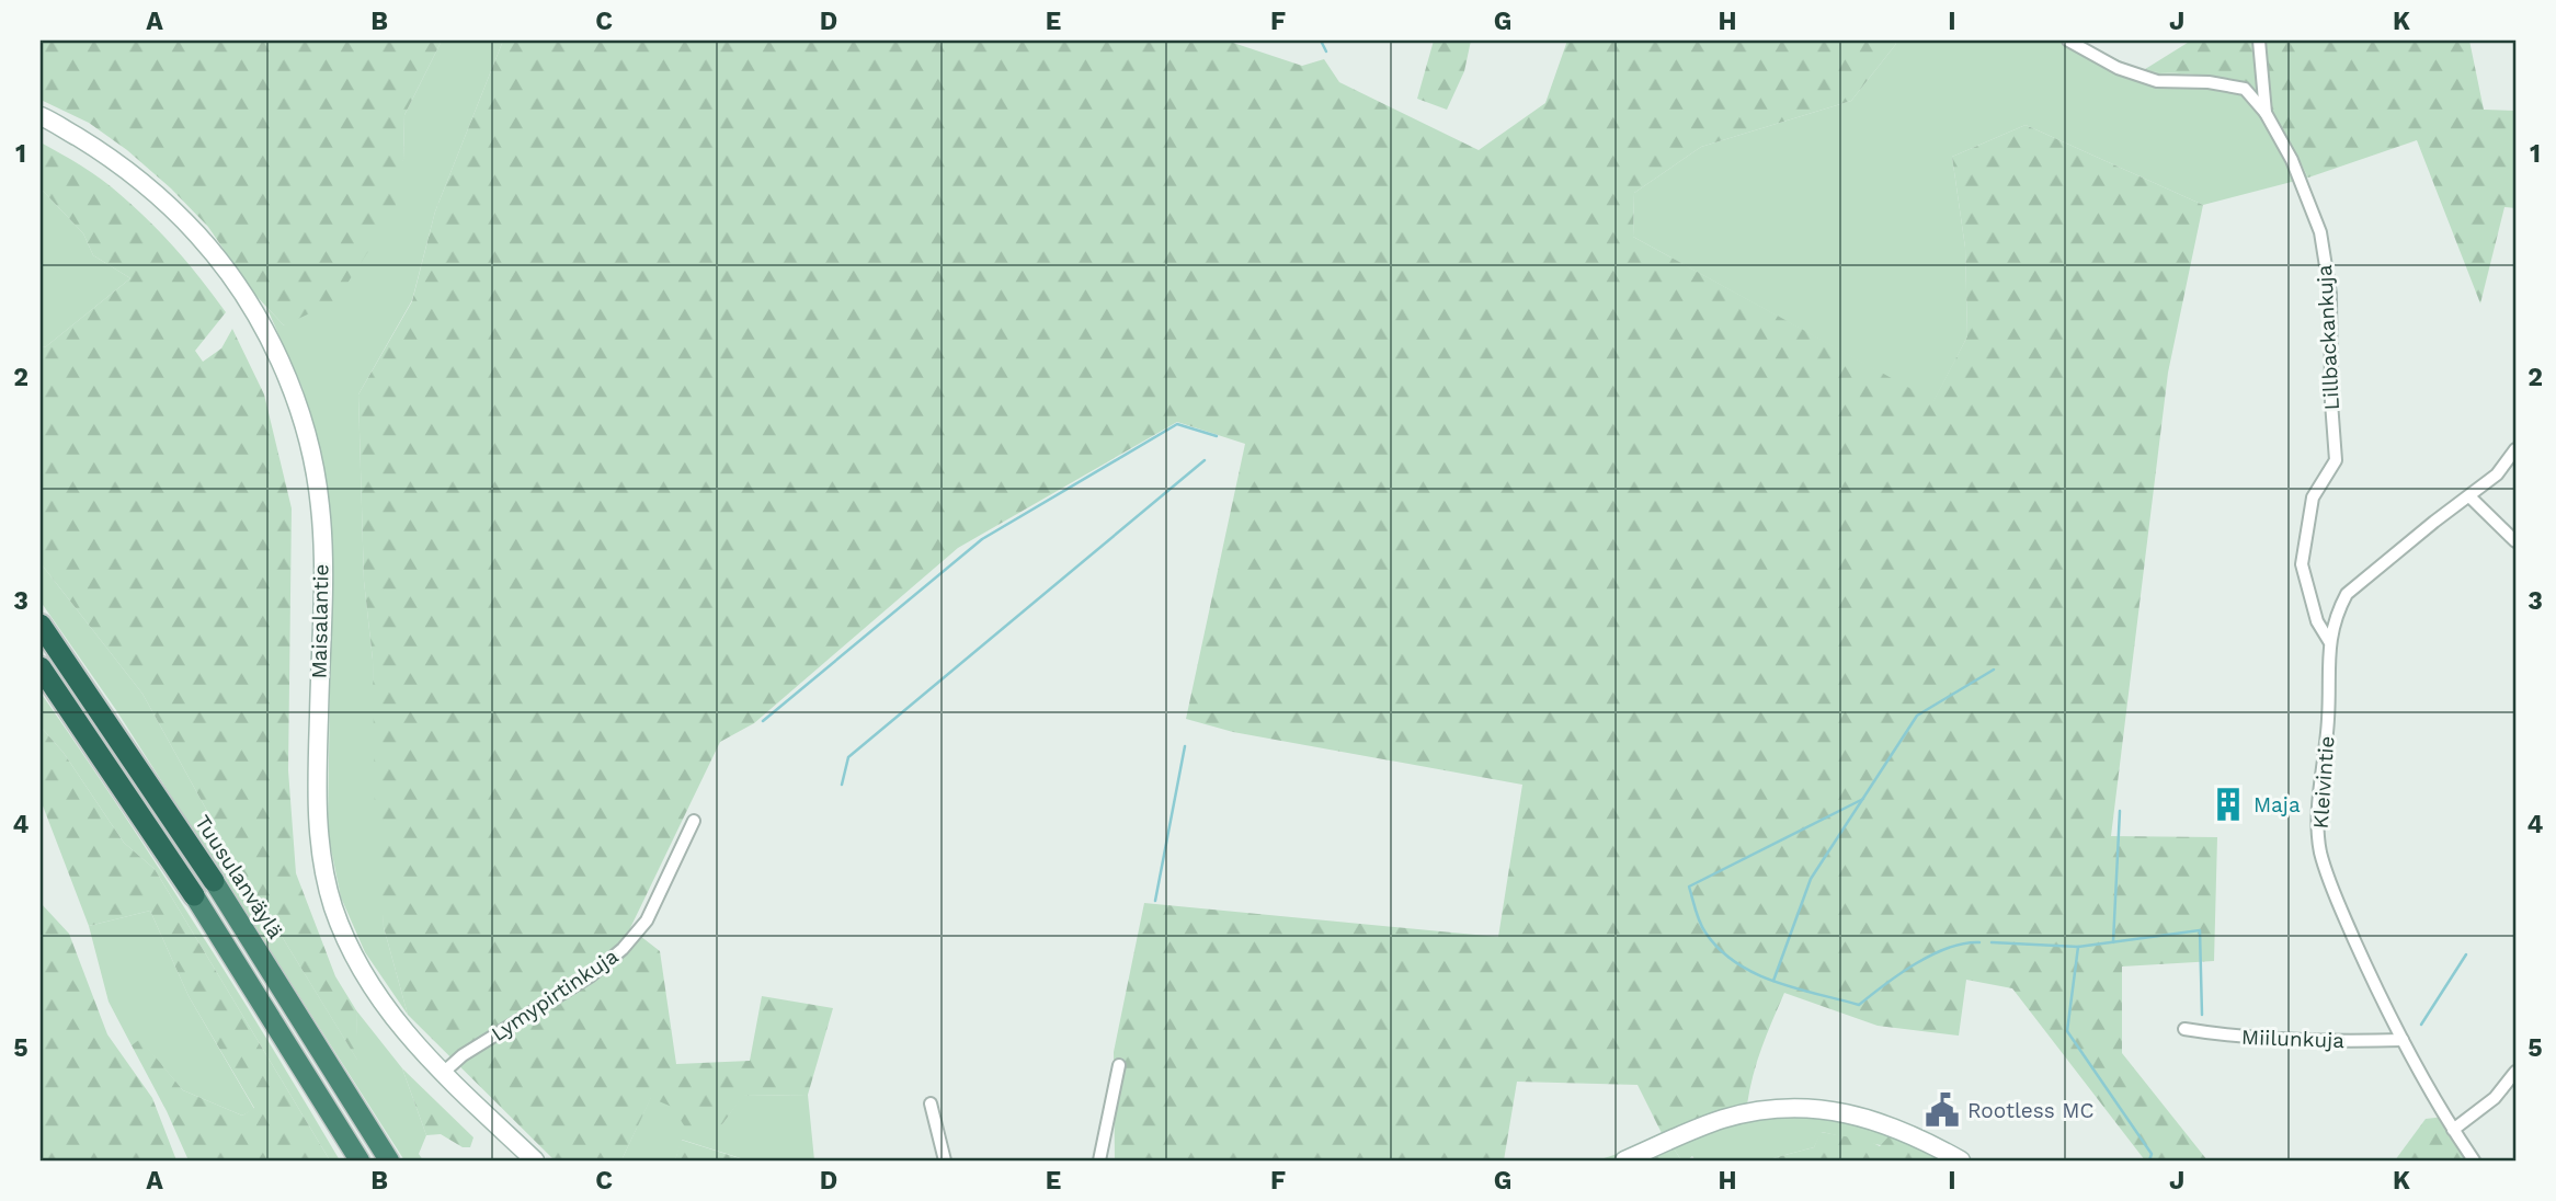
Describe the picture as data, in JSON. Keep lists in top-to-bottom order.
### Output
{
  "streets": {
    "highway": ["Tuusulanväylä"],
    "main road": ["Maisalantie"],
    "street": [
      "Lillbackankuja",
      "Kleivintie",
      "Lymypirtinkuja",
      "Miilunkuja"
    ]
  },
  "crossings": [
    ["Lillbackankuja", "Kleivintie"],
    ["Maisalantie", "Lymypirtinkuja"],
    ["Kleivintie", "Miilunkuja"]
  ],
  "places": {
    "building": ["Maja"],
    "public building": ["Rootless MC"]
  },
  "grid": {
    "columns": [
      "A",
      "B",
      "C",
      "D",
      "E",
      "F",
      "G",
      "H",
      "I",
      "J",
      "K"
    ],
    "rows": [
      "1",
      "2",
      "3",
      "4",
      "5"
    ]
  }
}
